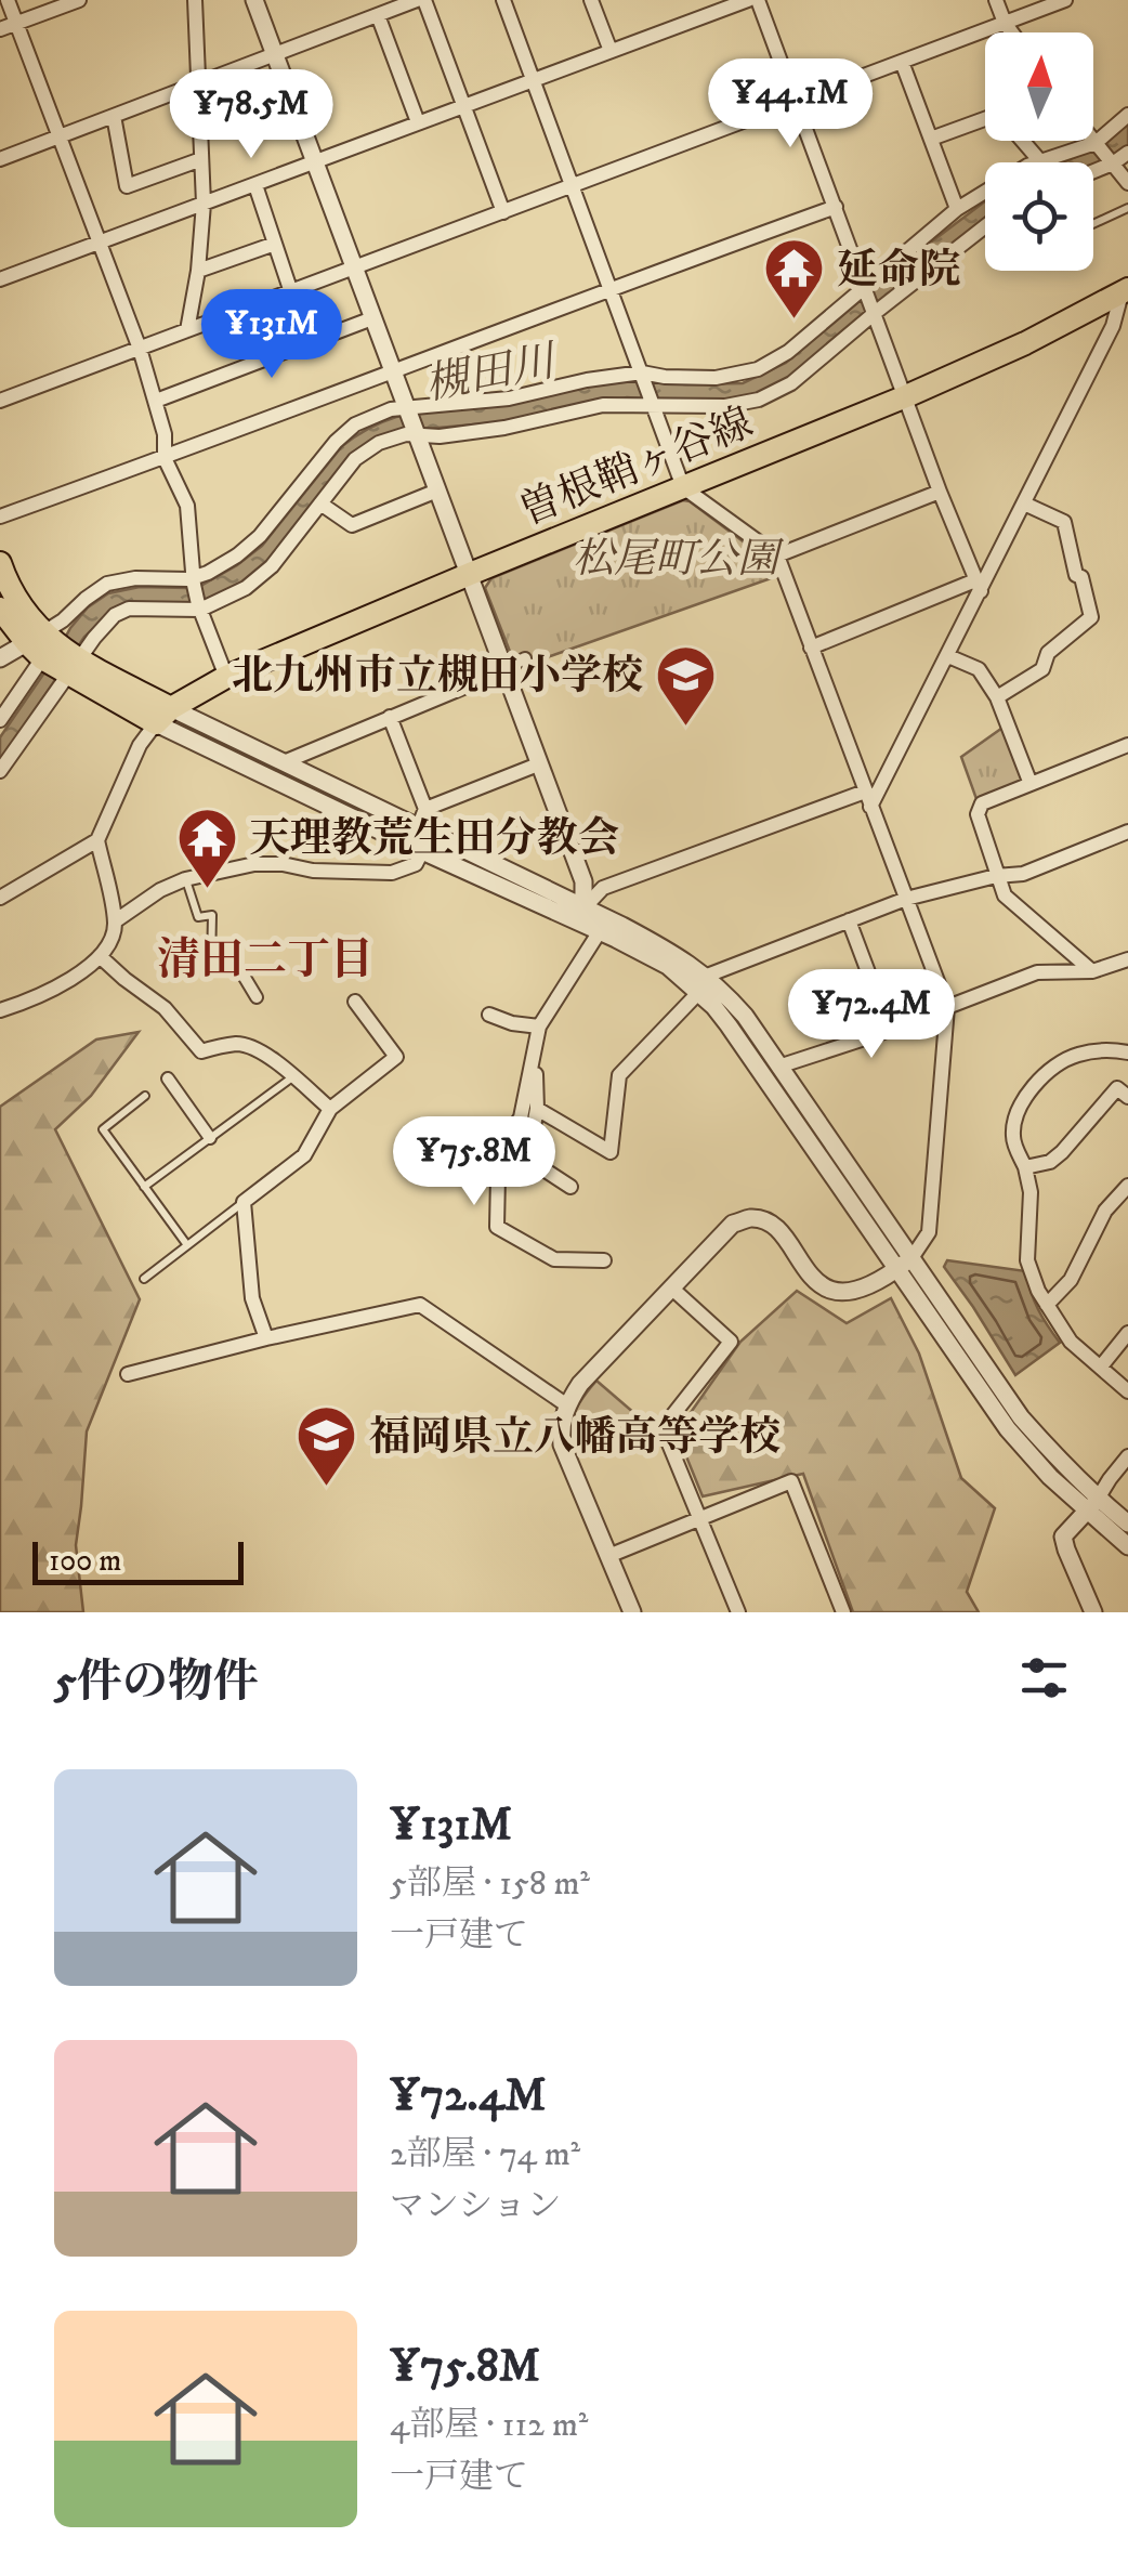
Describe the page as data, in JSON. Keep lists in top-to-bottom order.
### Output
{
  "streets": {
    "main road": ["曽根鞘ヶ谷線"]
  },
  "districts": ["清田二丁目"],
  "water": ["槻田川"],
  "parks": ["松尾町公園"],
  "places": {
    "temple": ["延命院", "天理教荒生田分教会"],
    "school or university": ["北九州市立槻田小学校", "福岡県立八幡高等学校"]
  },
  "scale_bar": "100 m",
  "north": "top",
  "page": {
    "price": [
      "¥44.1M",
      "¥78.5M",
      "¥131M",
      "¥72.4M",
      "¥75.8M"
    ],
    "scale": "100 m",
    "heading": "5件の物件",
    "list": [
      {
        "name": "¥131M",
        "note": "5部屋 · 158 m² · 一戸建て"
      },
      {
        "name": "¥72.4M",
        "note": "2部屋 · 74 m² · マンション"
      },
      {
        "name": "¥75.8M",
        "note": "4部屋 · 112 m² · 一戸建て"
      }
    ]
  }
}
